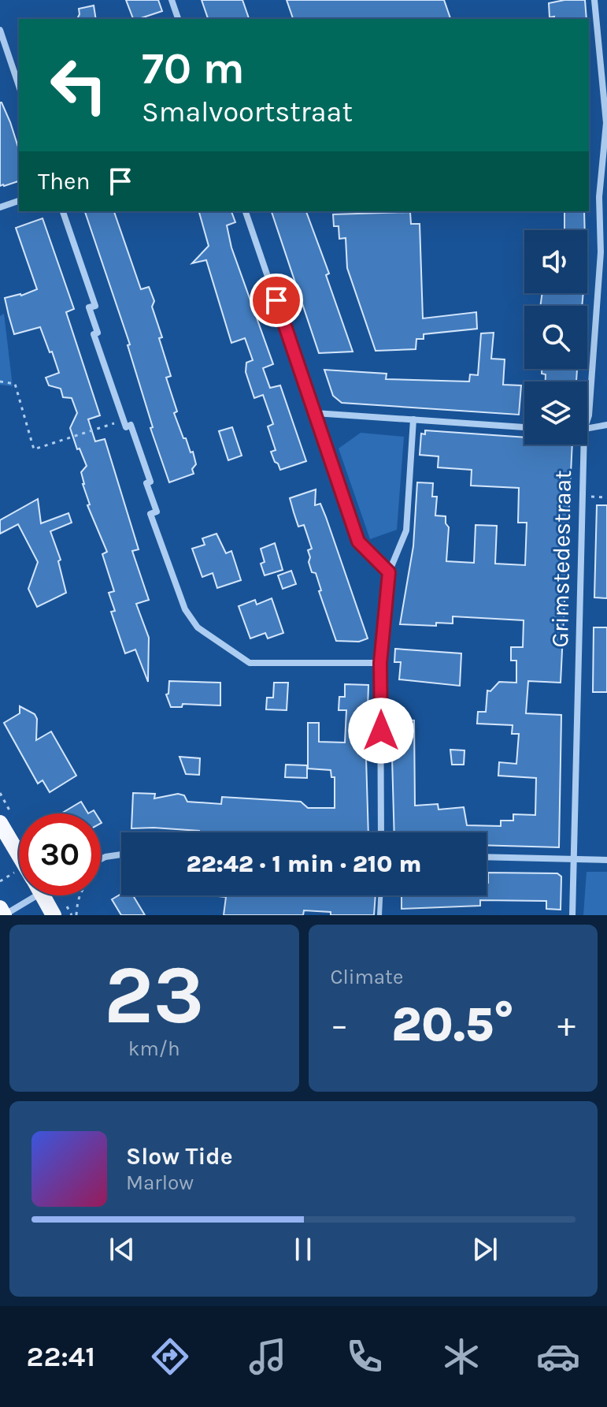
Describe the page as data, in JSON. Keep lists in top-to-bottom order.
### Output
{
  "streets": {
    "street": ["Grimstedestraat"]
  },
  "page": {
    "turn": ["70 m", "Smalvoortstraat"],
    "then": "Then",
    "limit": "30",
    "trip": "22:42 · 1 min · 210 m",
    "tile": [
      ["23", "km/h"],
      "Climate"
    ],
    "heat": ["−", "20.5°", "+"],
    "song": ["Slow Tide", "Marlow"],
    "tabs": "22:41"
  }
}
